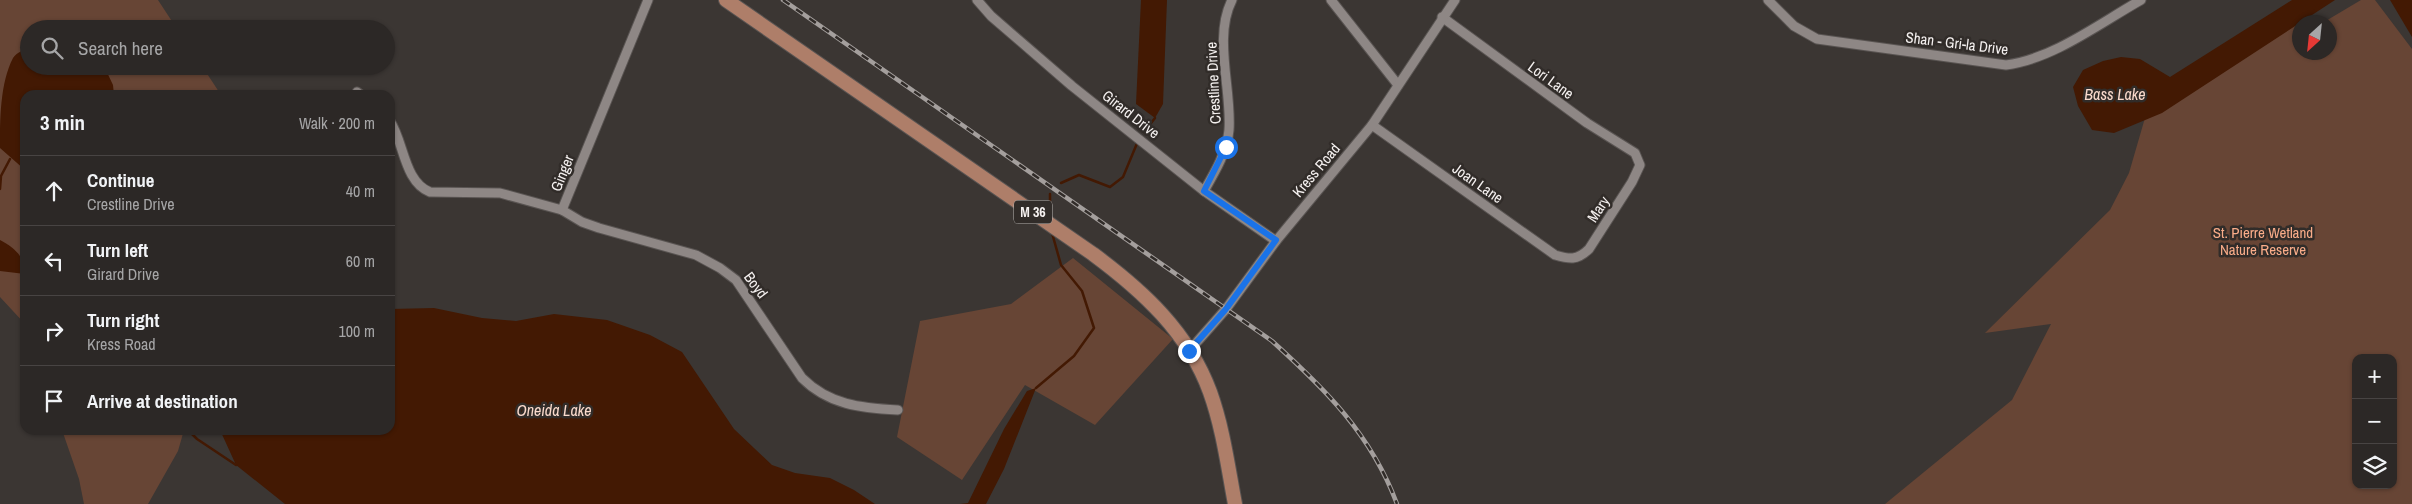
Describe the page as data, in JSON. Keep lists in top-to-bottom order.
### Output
{
  "streets": {
    "main road": ["M 36"],
    "street": [
      "Shan - Gri-la Drive",
      "Lori Lane",
      "Crestline Drive",
      "Girard Drive",
      "Kress Road",
      "Ginger",
      "Joan Lane",
      "Mary",
      "Boyd"
    ]
  },
  "crossings": [
    ["Lori Lane", "Kress Road"],
    ["Lori Lane", "Mary"],
    ["Crestline Drive", "Girard Drive"],
    ["Girard Drive", "Kress Road"],
    ["Kress Road", "Joan Lane"],
    ["Kress Road", "M 36"],
    ["Ginger", "Boyd"],
    ["Joan Lane", "Mary"]
  ],
  "water": ["Bass Lake", "Oneida Lake"],
  "parks": ["St. Pierre Wetland Nature Reserve"],
  "north": "bottom left",
  "page": {
    "search": "Search here",
    "heading": ["3 min", "Walk · 200 m"],
    "list": [
      ["Continue", "Crestline Drive", "40 m"],
      ["Turn left", "Girard Drive", "60 m"],
      ["Turn right", "Kress Road", "100 m"],
      "Arrive at destination"
    ],
    "map_buttons": ["+", "−"]
  }
}
